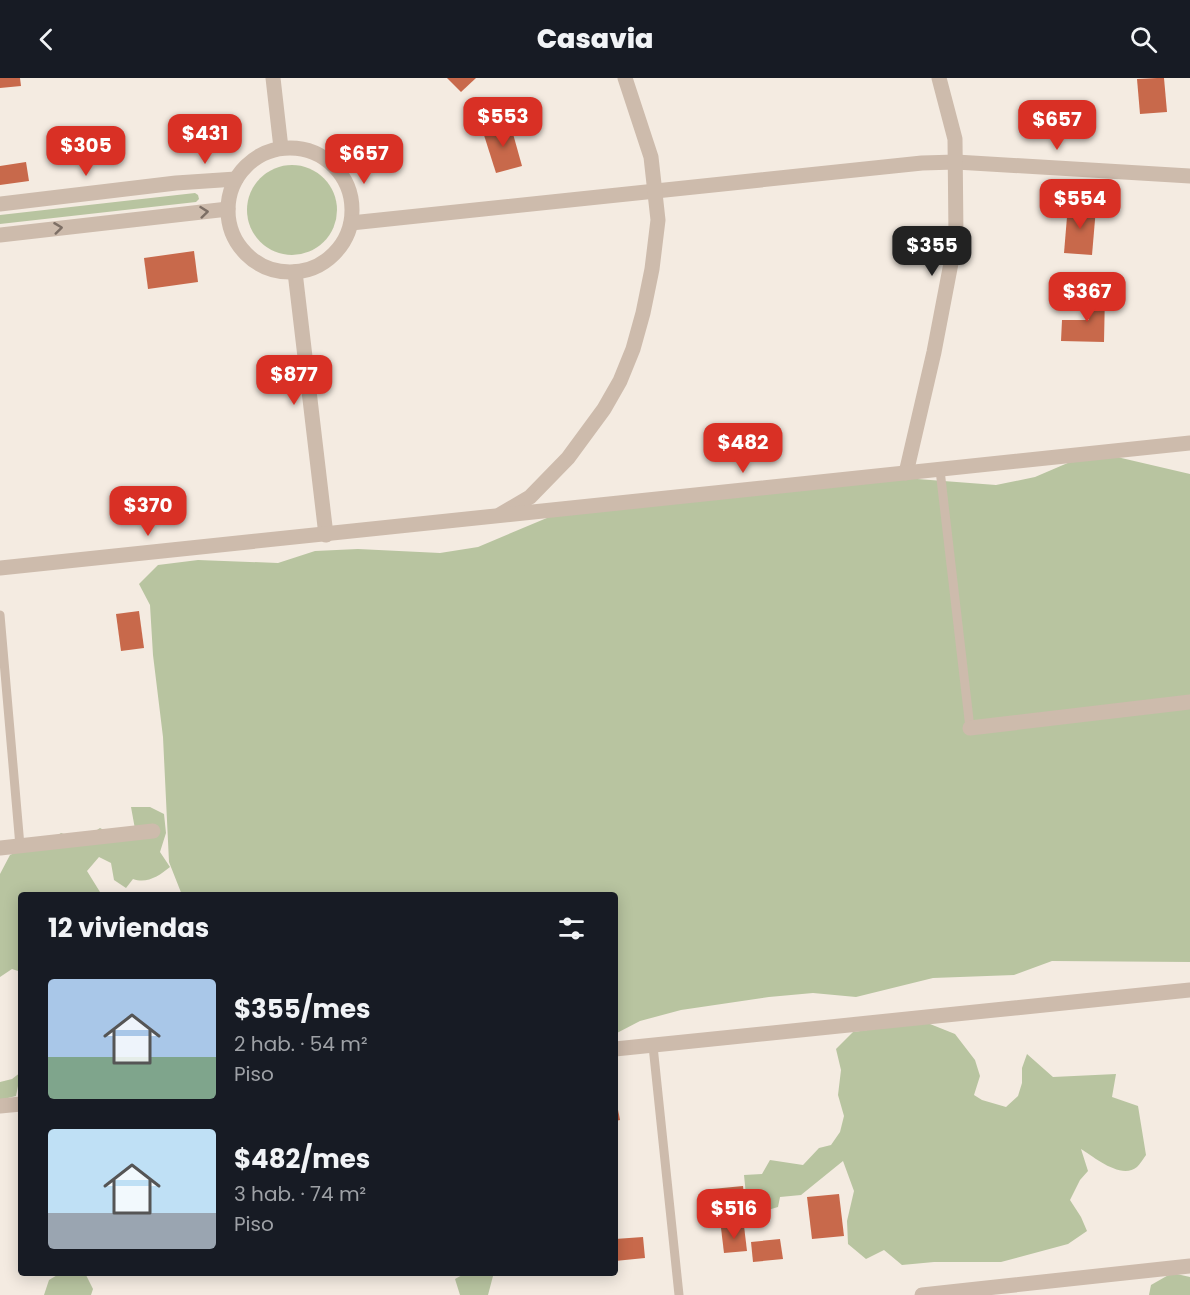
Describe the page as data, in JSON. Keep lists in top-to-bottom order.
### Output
{
  "page": {
    "header": "Casavia",
    "price": [
      "$553",
      "$657",
      "$431",
      "$305",
      "$657",
      "$554",
      "$355",
      "$367",
      "$877",
      "$482",
      "$370",
      "$516"
    ],
    "heading": "12 viviendas",
    "list": [
      {
        "name": "$355/mes",
        "note": "2 hab. · 54 m² · Piso"
      },
      {
        "name": "$482/mes",
        "note": "3 hab. · 74 m² · Piso"
      }
    ]
  }
}
